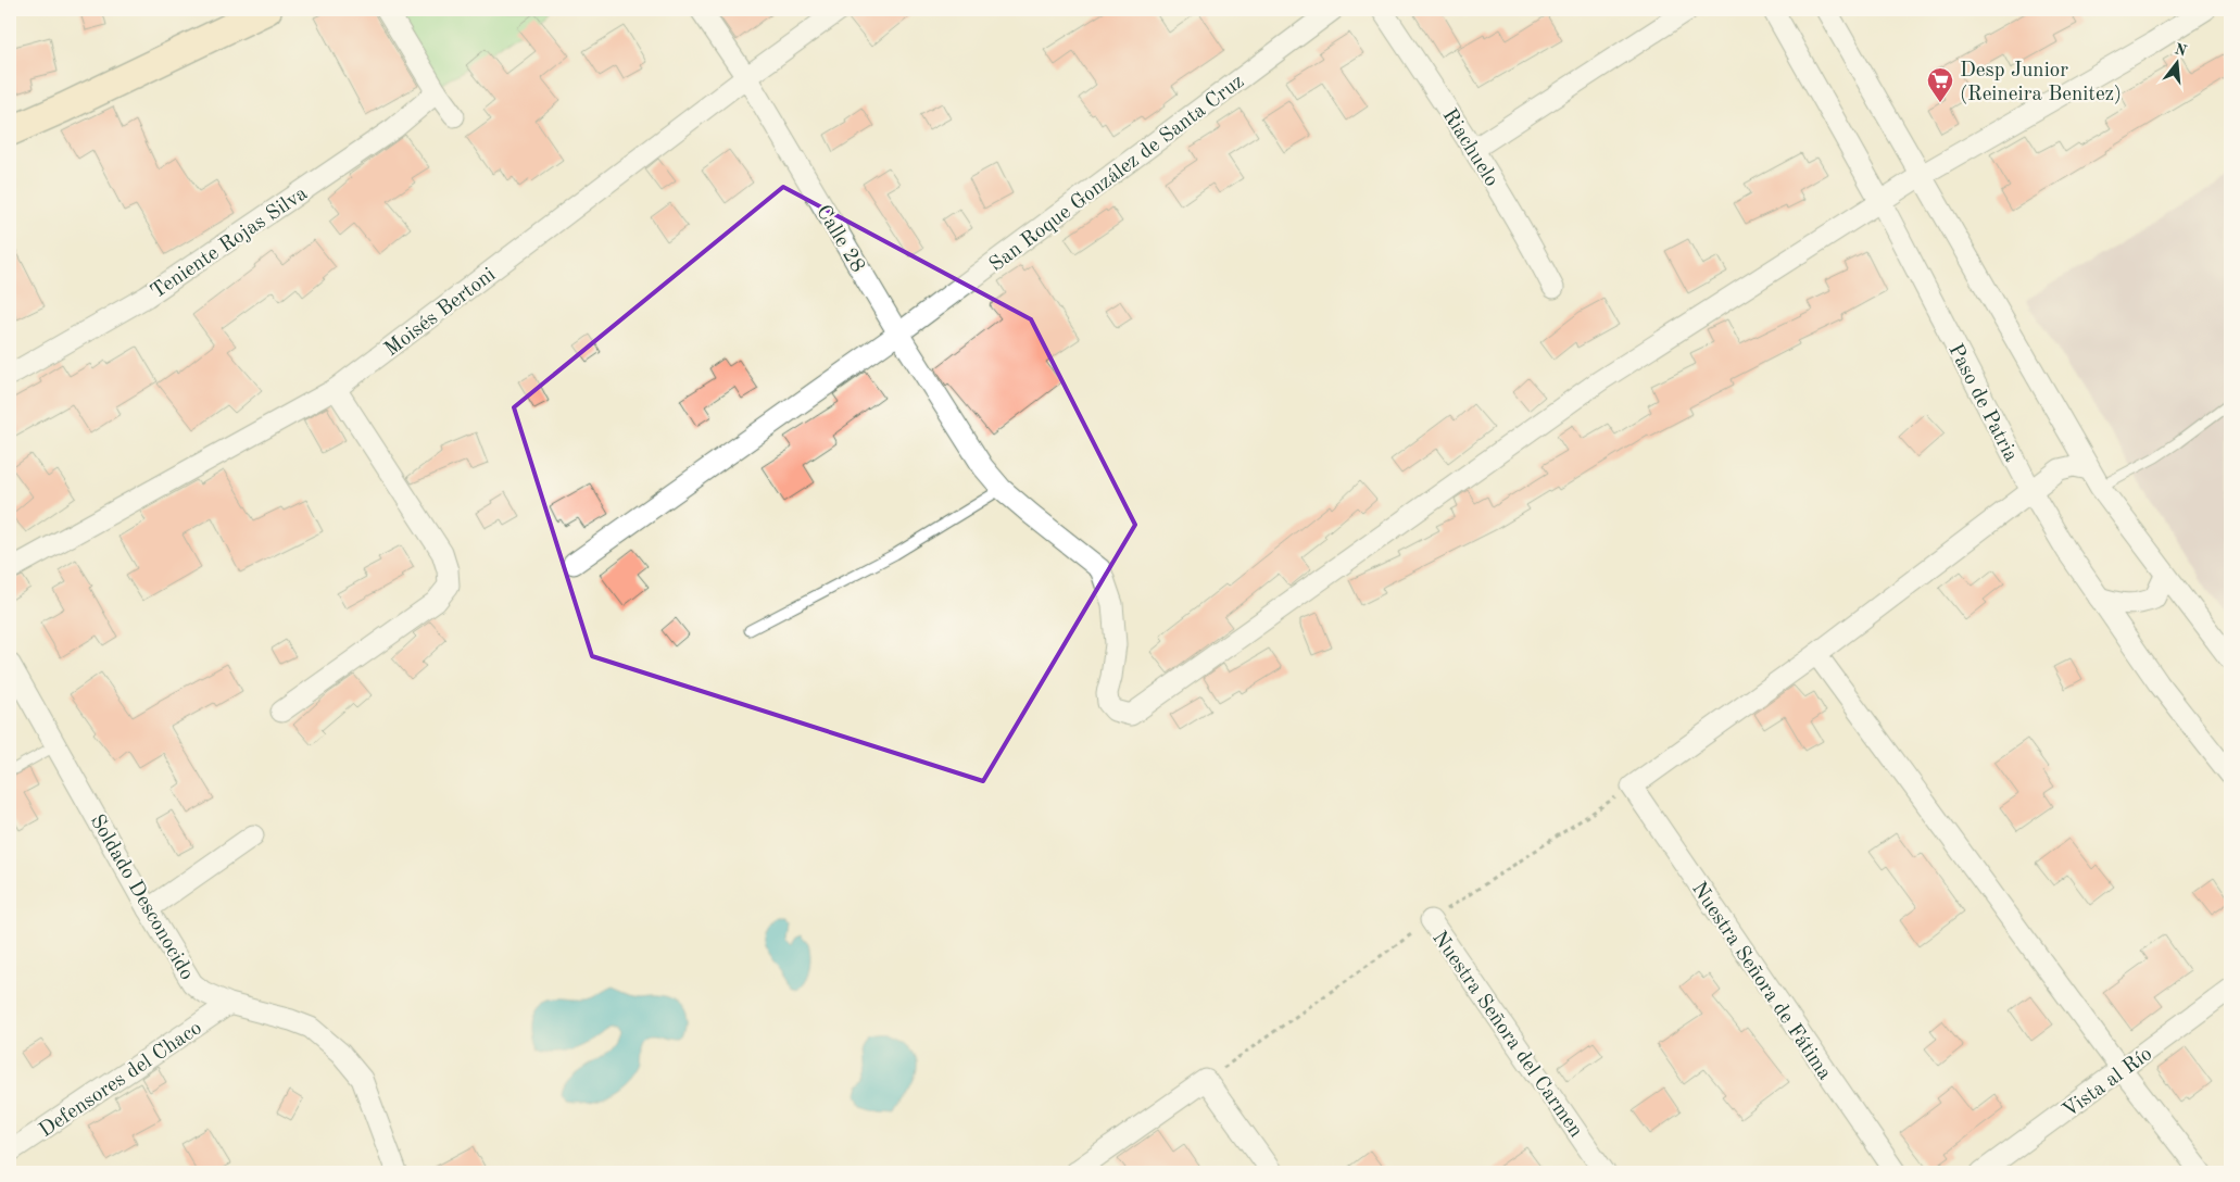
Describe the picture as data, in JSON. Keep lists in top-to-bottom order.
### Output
{
  "streets": {
    "street": [
      "Riachuelo",
      "San Roque González de Santa Cruz",
      "Calle 28",
      "Teniente Rojas Silva",
      "Moisés Bertoni",
      "Paso de Patria",
      "Soldado Desconocido",
      "Nuestra Señora de Fátima",
      "Nuestra Señora del Carmen",
      "Defensores del Chaco",
      "Vista al Río"
    ]
  },
  "crossings": [
    ["San Roque González de Santa Cruz", "Calle 28"],
    ["Calle 28", "Moisés Bertoni"],
    ["Calle 28", "Paso de Patria"],
    ["Soldado Desconocido", "Defensores del Chaco"]
  ],
  "places": {
    "supermarket": ["Desp Junior (Reineira Benitez)"]
  },
  "north": "top"
}
